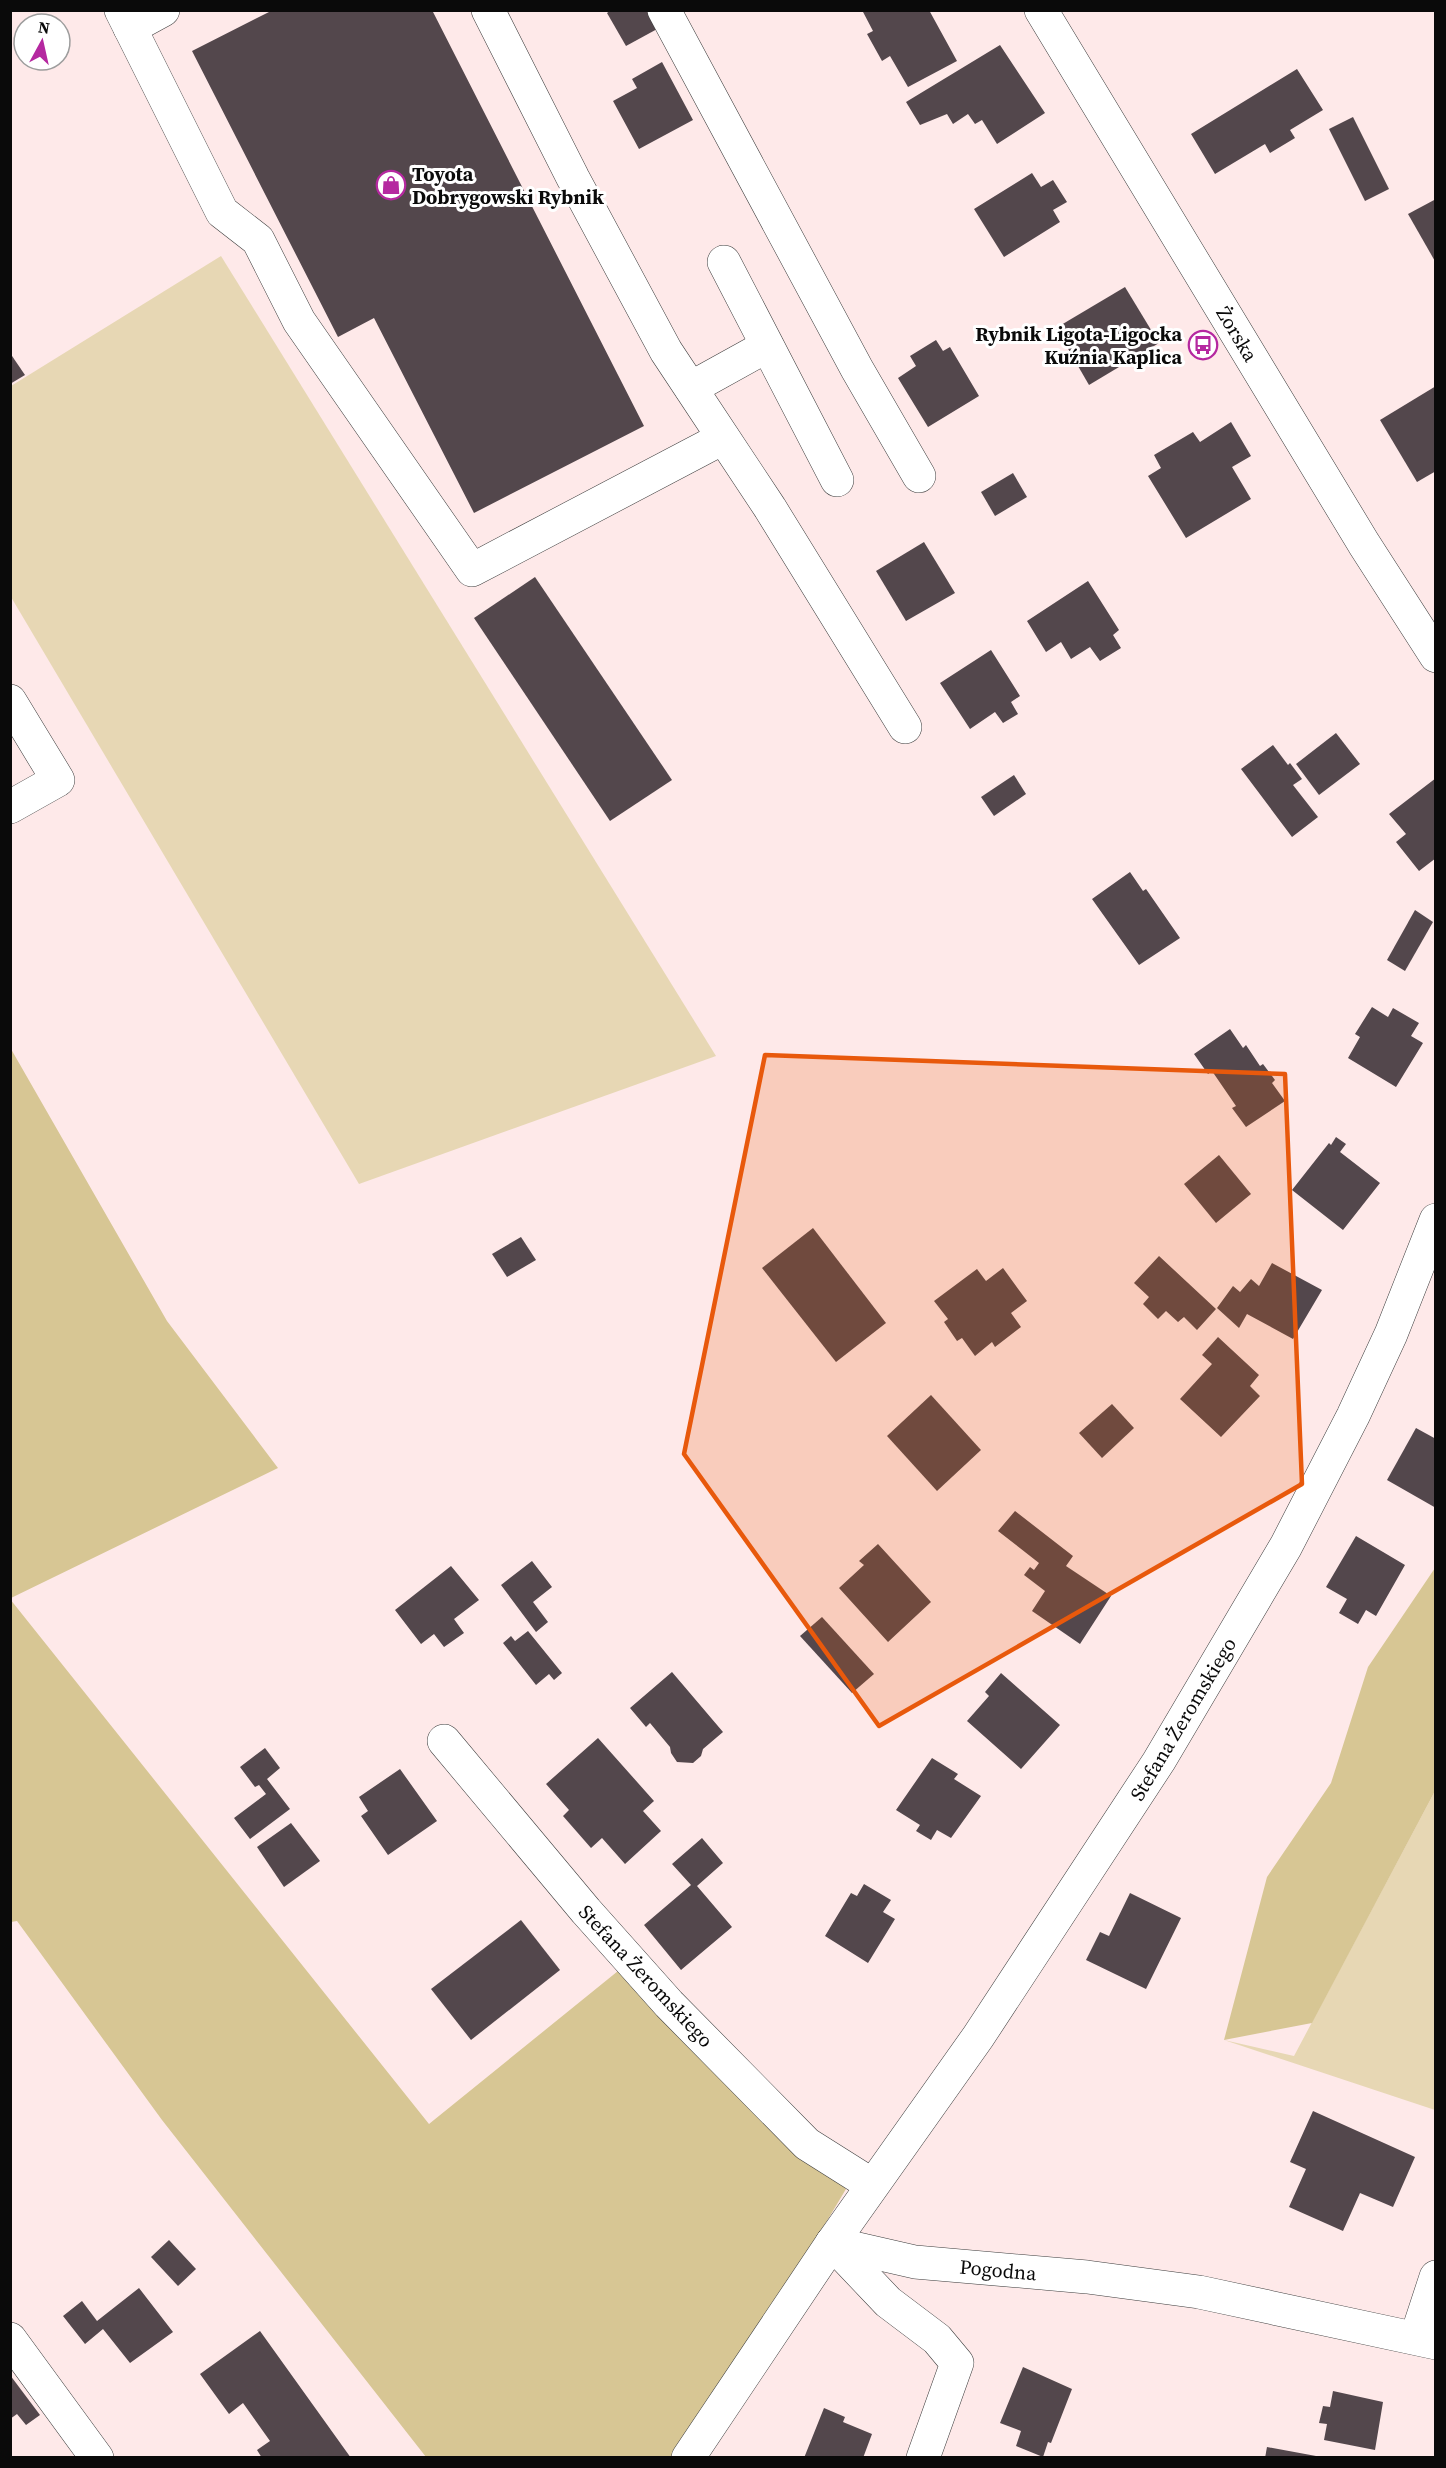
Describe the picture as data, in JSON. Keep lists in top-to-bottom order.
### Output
{
  "streets": {
    "street": ["Żorska", "Stefana Żeromskiego", "Pogodna"]
  },
  "crossings": [
    ["Stefana Żeromskiego", "Pogodna"]
  ],
  "places": {
    "shop": ["Toyota Dobrygowski Rybnik"],
    "bus stop": ["Rybnik Ligota-Ligocka Kuźnia Kaplica"]
  },
  "north": "top"
}
